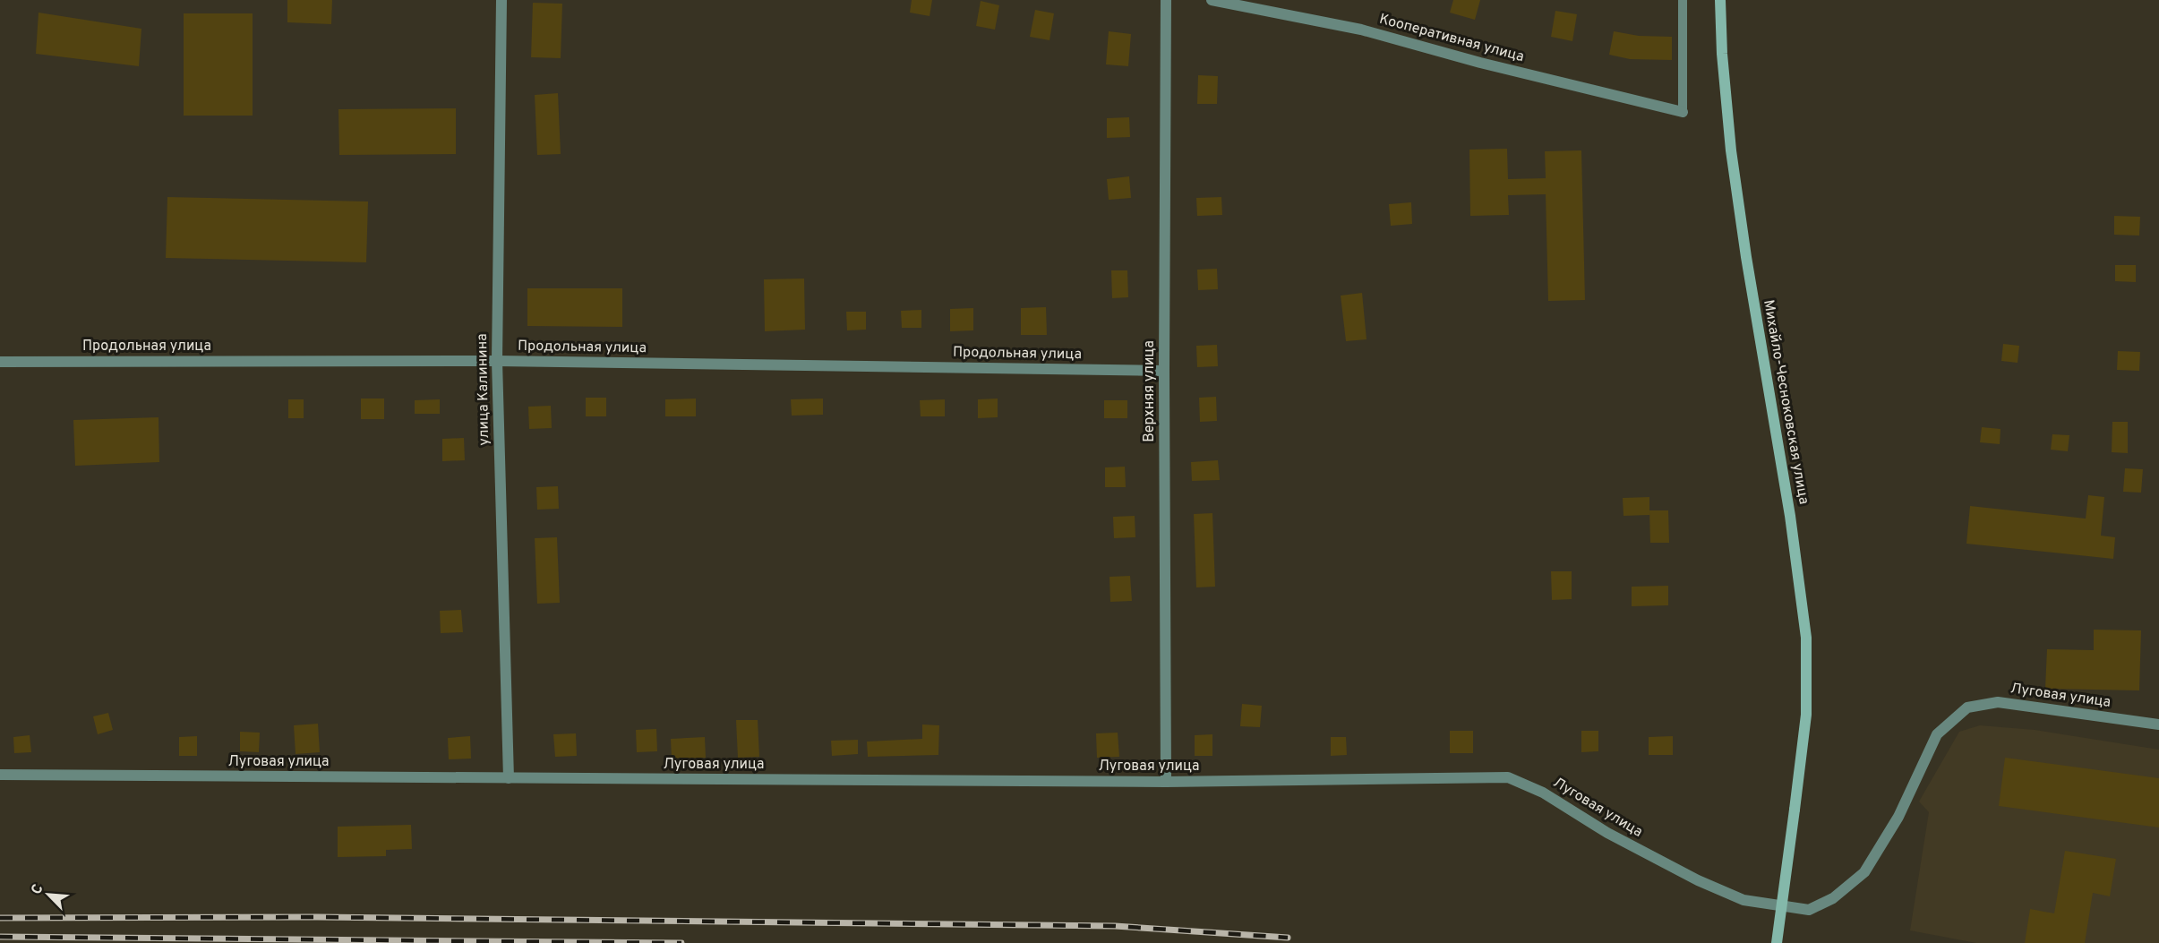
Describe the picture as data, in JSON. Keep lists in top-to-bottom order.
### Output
{
  "streets": {
    "street": [
      "Кооперативная улица",
      "Продольная улица",
      "улица Калинина",
      "Верхняя улица",
      "Михайло-Чесноковская улица",
      "Луговая улица"
    ]
  },
  "crossings": [
    ["Продольная улица", "улица Калинина"],
    ["Продольная улица", "Верхняя улица"],
    ["улица Калинина", "Луговая улица"],
    ["Верхняя улица", "Луговая улица"]
  ],
  "north": "top left"
}
